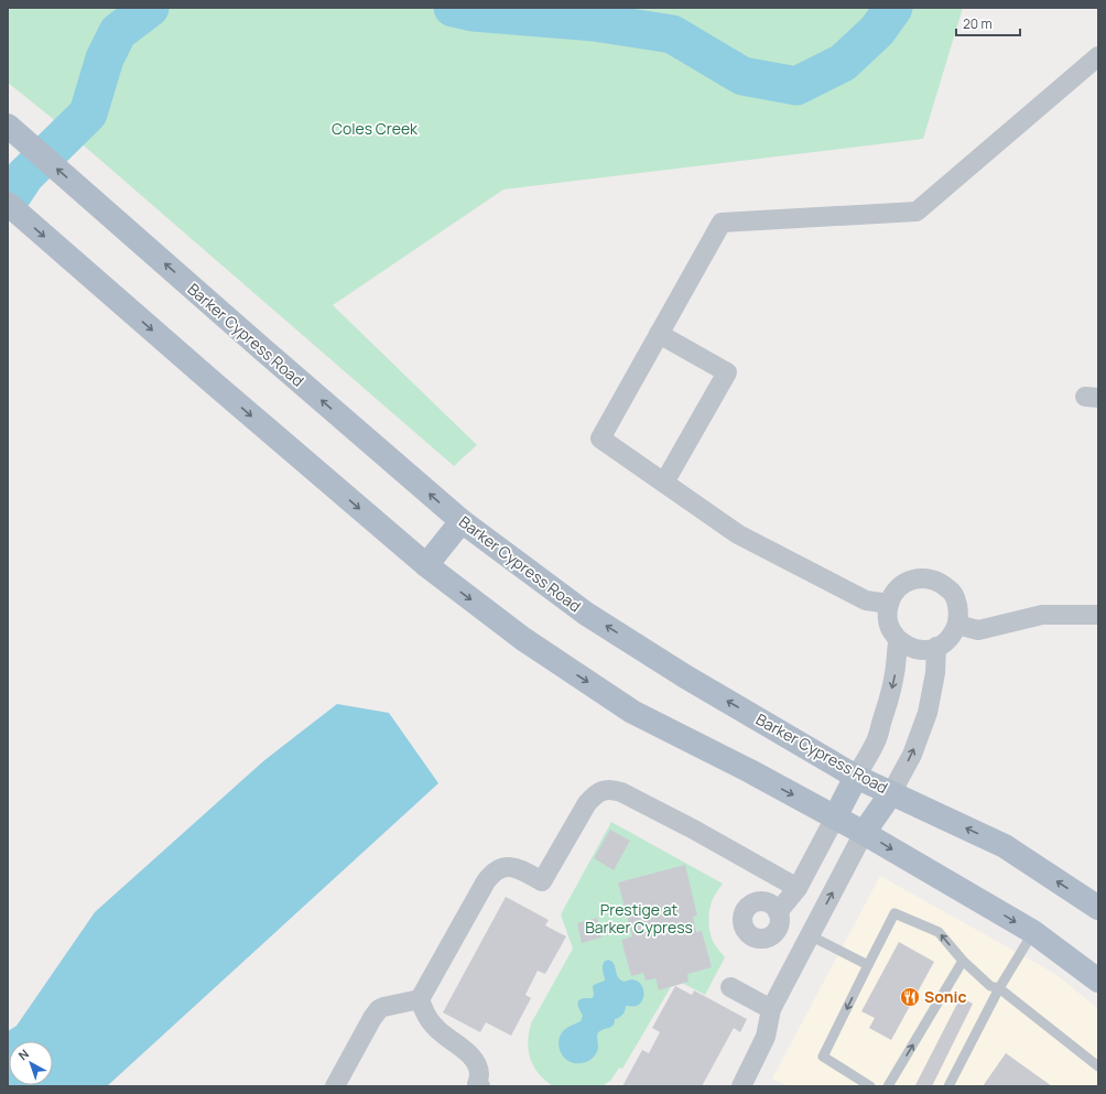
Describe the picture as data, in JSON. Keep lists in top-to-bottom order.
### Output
{
  "streets": {
    "main road": ["Barker Cypress Road"]
  },
  "parks": ["Coles Creek", "Prestige at Barker Cypress"],
  "places": {
    "restaurant": ["Sonic"]
  },
  "scale_bar": "20 m",
  "north": "top left"
}
